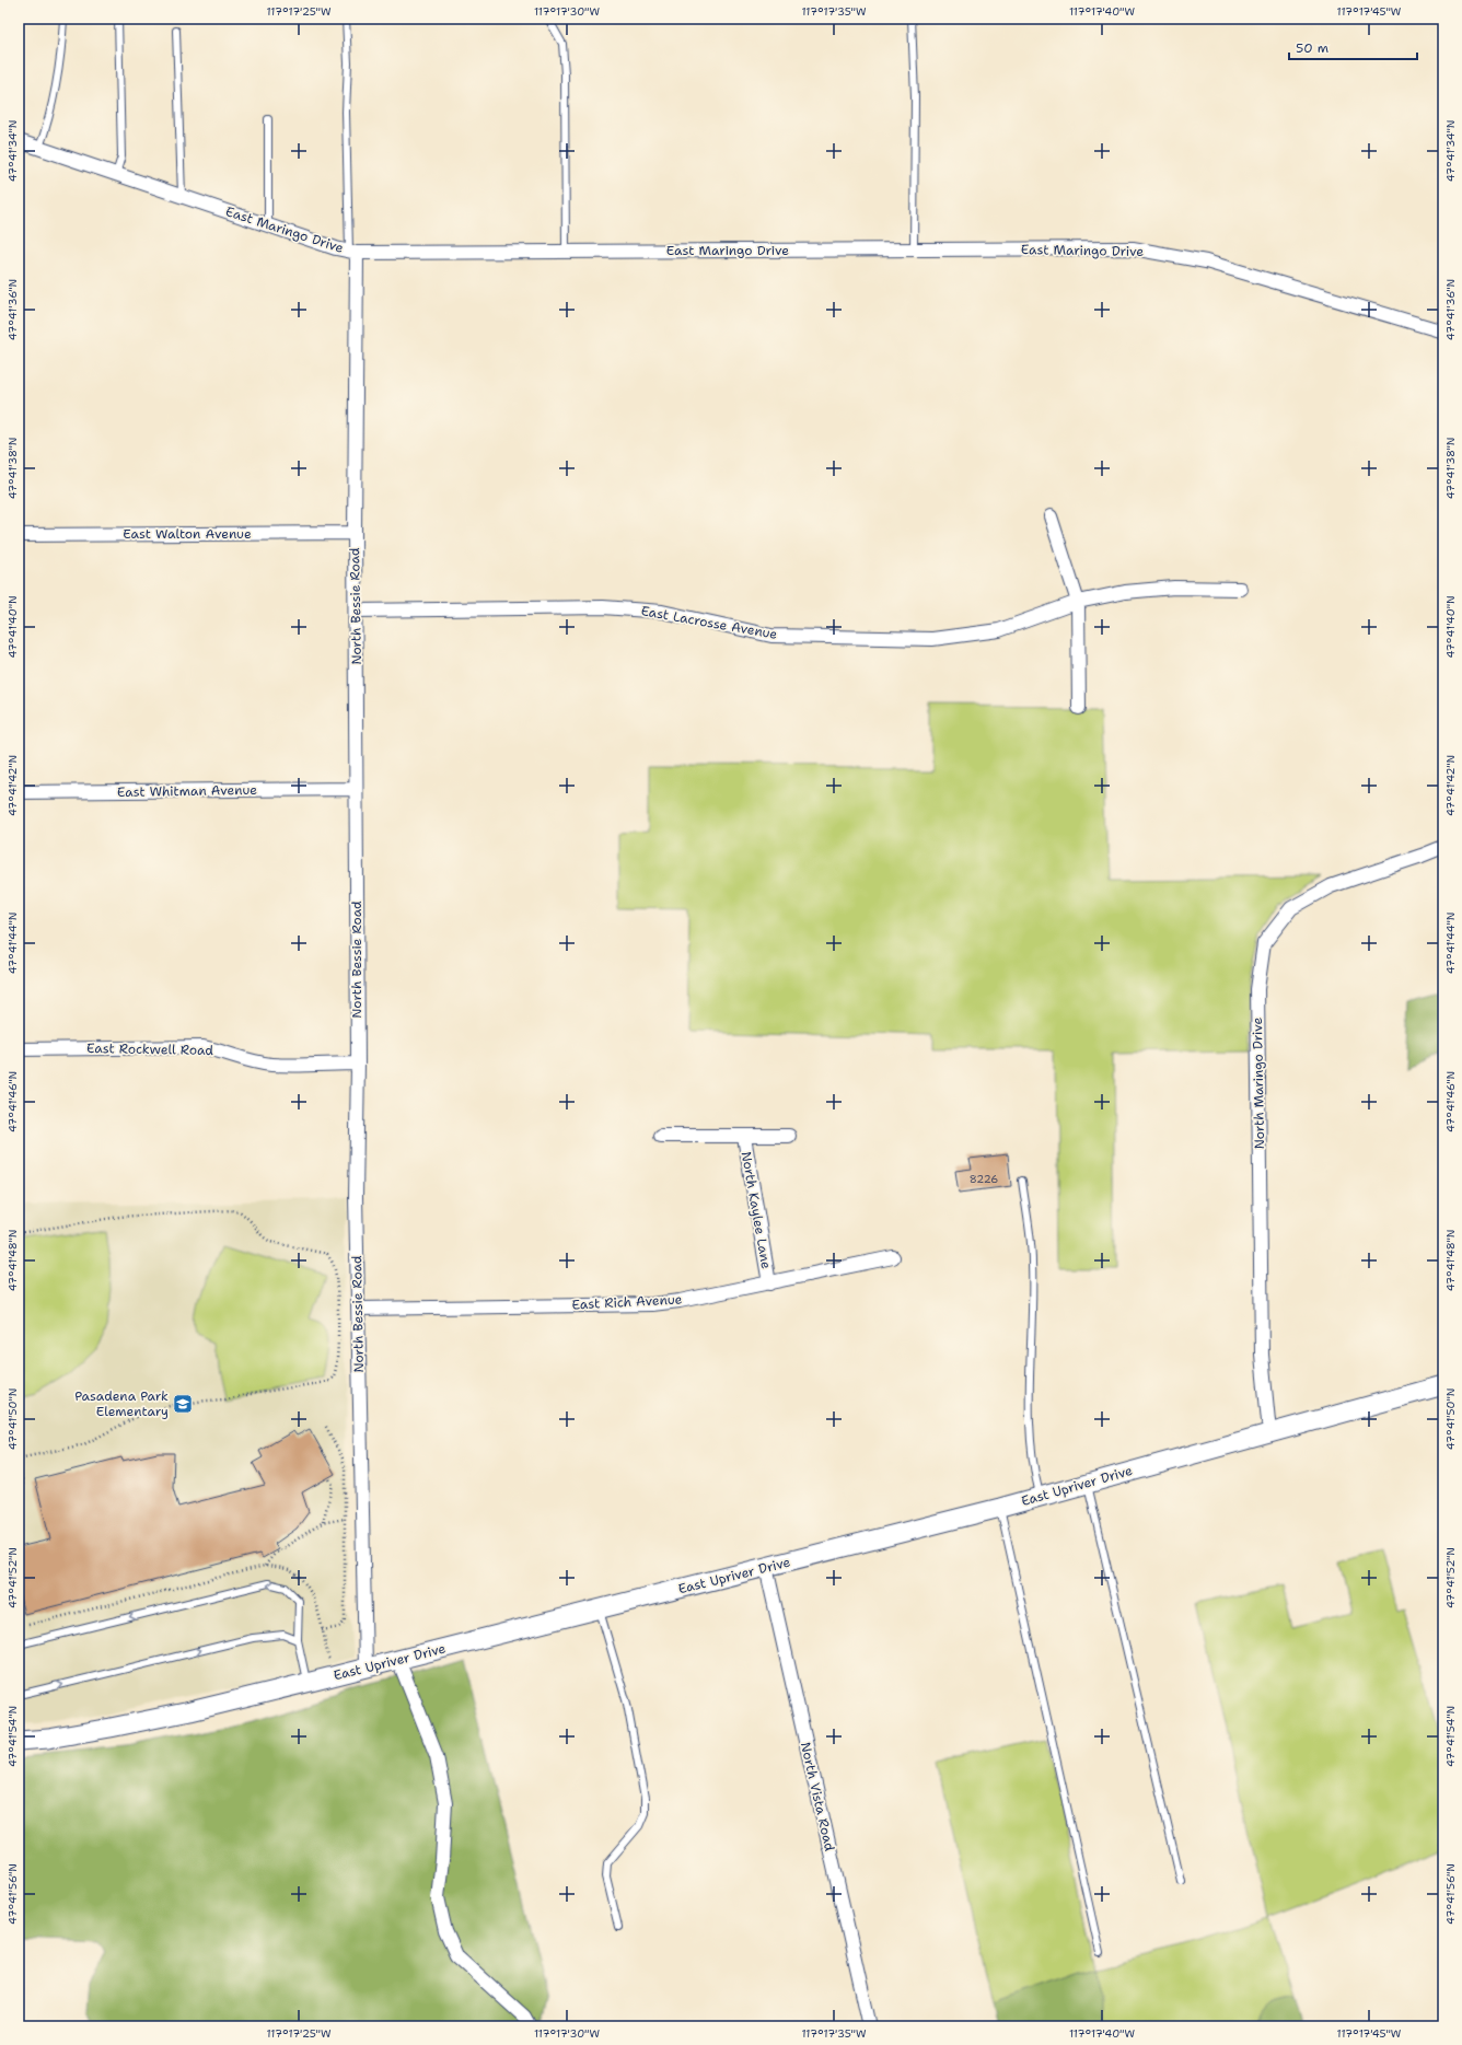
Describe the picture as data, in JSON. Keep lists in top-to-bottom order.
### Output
{
  "streets": {
    "main road": ["East Upriver Drive"],
    "street": [
      "East Maringo Drive",
      "East Walton Avenue",
      "North Bessie Road",
      "East Lacrosse Avenue",
      "East Whitman Avenue",
      "East Rockwell Road",
      "North Maringo Drive",
      "North Kaylee Lane",
      "East Rich Avenue",
      "North Vista Road"
    ]
  },
  "crossings": [
    ["East Maringo Drive", "North Bessie Road"],
    ["East Walton Avenue", "North Bessie Road"],
    ["North Bessie Road", "East Lacrosse Avenue"],
    ["North Bessie Road", "East Whitman Avenue"],
    ["North Bessie Road", "East Rockwell Road"],
    ["North Bessie Road", "East Rich Avenue"],
    ["North Bessie Road", "East Upriver Drive"],
    ["North Maringo Drive", "East Upriver Drive"],
    ["North Kaylee Lane", "East Rich Avenue"],
    ["East Upriver Drive", "North Vista Road"]
  ],
  "places": {
    "school or university": ["Pasadena Park Elementary"]
  },
  "house_numbers": ["8226"],
  "scale_bar": "50 m",
  "coordinates": [
    "117°17'25\"W",
    "117°17'30\"W",
    "117°17'35\"W",
    "117°17'40\"W",
    "117°17'45\"W",
    "47°41'34\"N",
    "47°41'36\"N",
    "47°41'38\"N",
    "47°41'40\"N",
    "47°41'42\"N",
    "47°41'44\"N",
    "47°41'46\"N",
    "47°41'48\"N",
    "47°41'50\"N",
    "47°41'52\"N",
    "47°41'54\"N",
    "47°41'56\"N"
  ]
}
